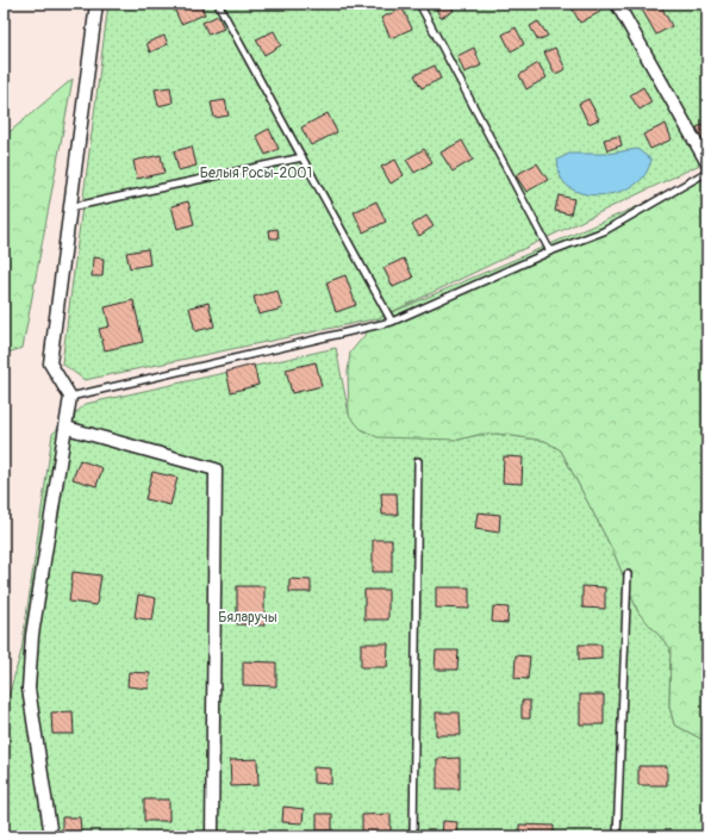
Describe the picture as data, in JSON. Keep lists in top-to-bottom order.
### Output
{
  "parks": ["Белыя Росы-2001", "Бяларучы"]
}
